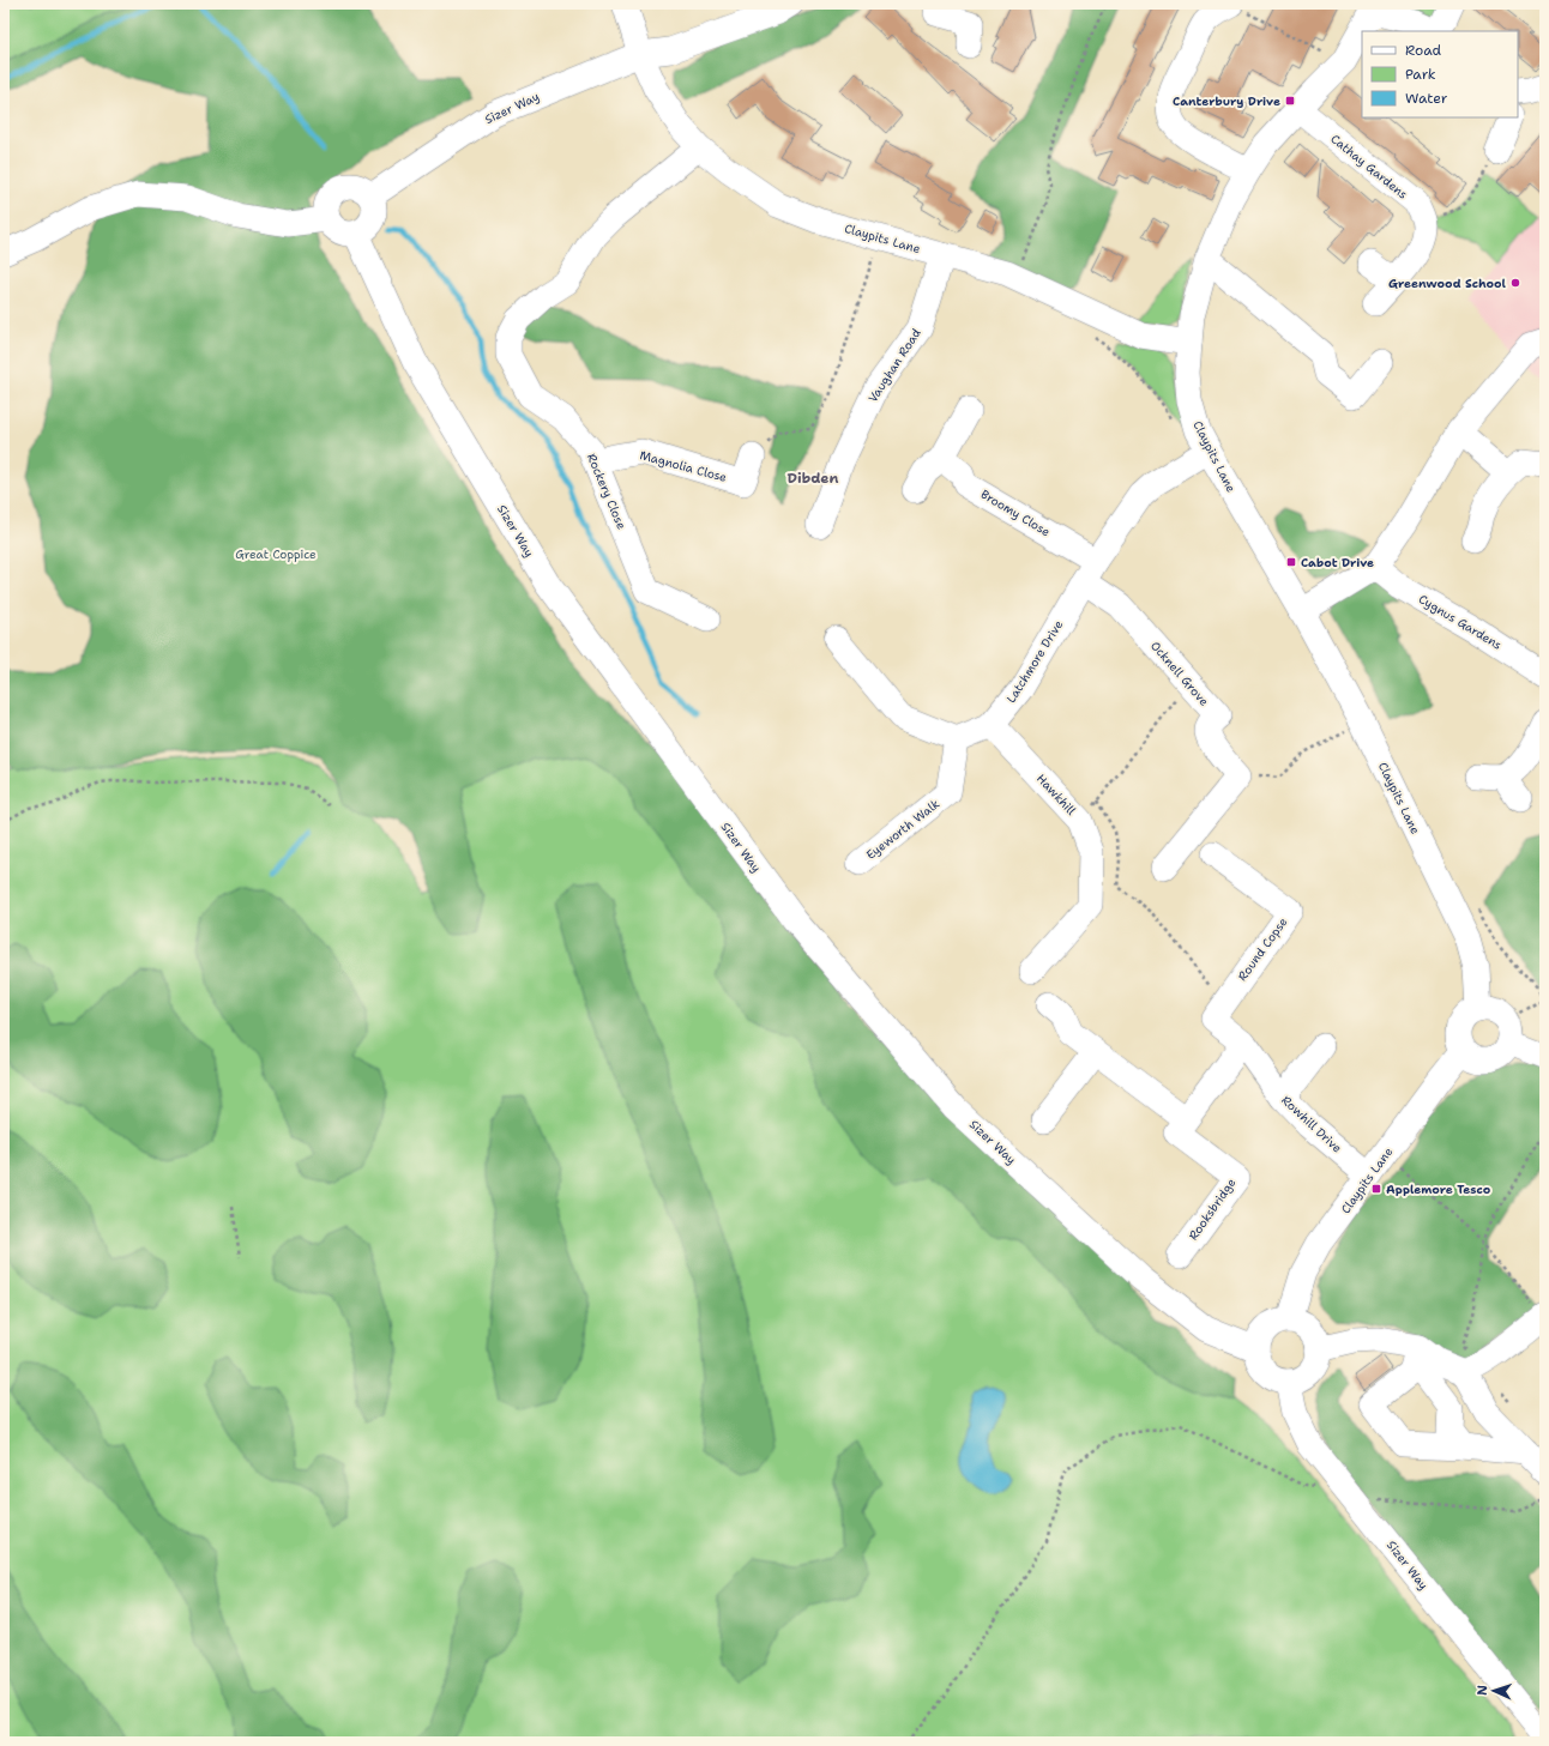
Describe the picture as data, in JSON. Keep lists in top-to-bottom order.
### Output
{
  "streets": {
    "street": [
      "Sizer Way",
      "Cathay Gardens",
      "Claypits Lane",
      "Vaughan Road",
      "Magnolia Close",
      "Rockery Close",
      "Broomy Close",
      "Cygnus Gardens",
      "Latchmore Drive",
      "Ocknell Grove",
      "Hawkhill",
      "Eyeworth Walk",
      "Round Copse",
      "Rowhill Drive",
      "Rooksbridge"
    ]
  },
  "crossings": [
    ["Sizer Way", "Claypits Lane"],
    ["Claypits Lane", "Vaughan Road"],
    ["Claypits Lane", "Rockery Close"],
    ["Claypits Lane", "Latchmore Drive"],
    ["Claypits Lane", "Rowhill Drive"],
    ["Magnolia Close", "Rockery Close"],
    ["Broomy Close", "Latchmore Drive"],
    ["Broomy Close", "Ocknell Grove"],
    ["Latchmore Drive", "Ocknell Grove"],
    ["Latchmore Drive", "Hawkhill"],
    ["Latchmore Drive", "Eyeworth Walk"],
    ["Round Copse", "Rowhill Drive"]
  ],
  "districts": ["Dibden"],
  "parks": ["Great Coppice"],
  "places": {
    "transit": ["Canterbury Drive", "Cabot Drive", "Applemore Tesco"],
    "other": ["Greenwood School"]
  },
  "legend": ["Road", "Park", "Water"],
  "north": "left"
}
